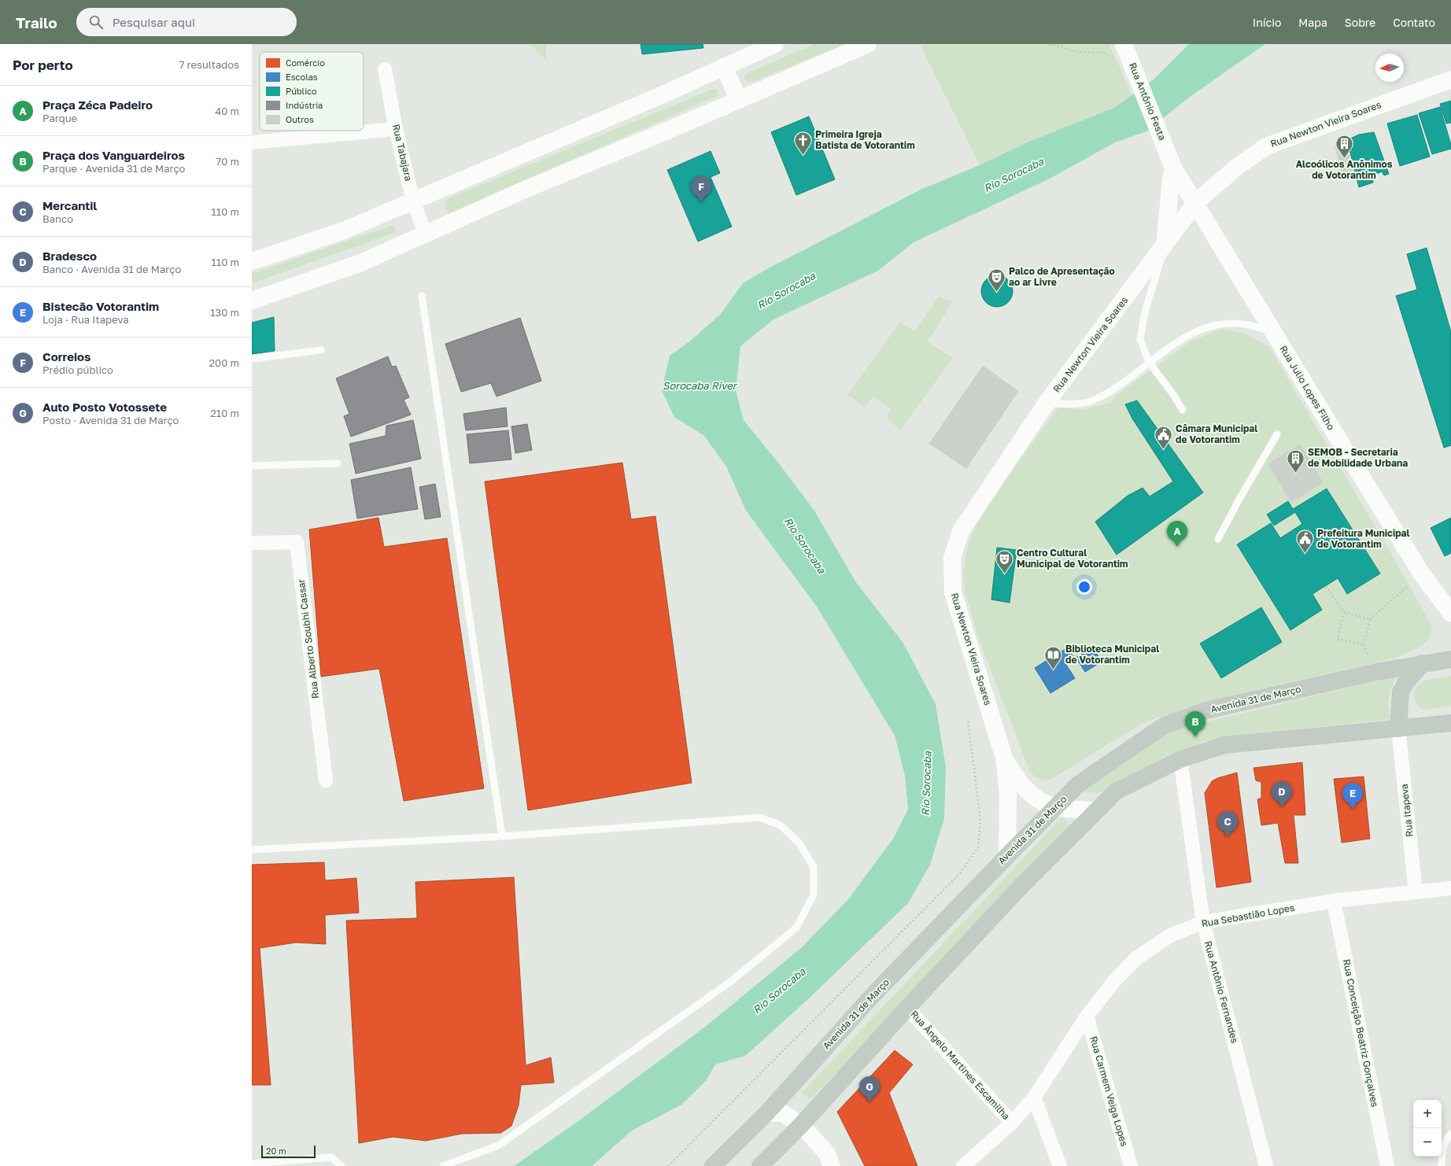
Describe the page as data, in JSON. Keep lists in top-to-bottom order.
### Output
{
  "streets": {
    "highway": ["Avenida 31 de Março"],
    "main road": ["Rua Antônio Festa", "Rua Newton Vieira Soares", "Rua Julio Lopes Filho"],
    "street": [
      "Rua Tabajara",
      "Rua Alberto Soubhi Cassar",
      "Rua Itapeva",
      "Rua Sebastião Lopes",
      "Rua Antônio Fernandes",
      "Rua Conceição Beatriz Gonçalves",
      "Rua Ângelo Martines Escamilha",
      "Rua Carmem Veiga Lopes"
    ]
  },
  "crossings": [
    ["Rua Antônio Festa", "Rua Julio Lopes Filho"],
    ["Rua Newton Vieira Soares", "Rua Julio Lopes Filho"],
    ["Rua Itapeva", "Rua Sebastião Lopes"],
    ["Rua Sebastião Lopes", "Rua Antônio Fernandes"],
    ["Rua Sebastião Lopes", "Rua Conceição Beatriz Gonçalves"],
    ["Rua Sebastião Lopes", "Rua Ângelo Martines Escamilha"],
    ["Rua Sebastião Lopes", "Rua Carmem Veiga Lopes"]
  ],
  "water": ["Rio Sorocaba", "Sorocaba River"],
  "places": {
    "church": ["Primeira Igreja Batista de Votorantim"],
    "building": ["Alcoólicos Anônimos de Votorantim", "SEMOB - Secretaria de Mobilidade Urbana"],
    "theatre": ["Palco de Apresentação ao ar Livre", "Centro Cultural Municipal de Votorantim"],
    "public building": ["Câmara Municipal de Votorantim", "Prefeitura Municipal de Votorantim"],
    "library": ["Biblioteca Municipal de Votorantim"]
  },
  "legend": [
    "Comércio",
    "Escolas",
    "Público",
    "Indústria",
    "Outros"
  ],
  "scale_bar": "20 m",
  "north": "left",
  "page": {
    "header": "Trailo",
    "search": "Pesquisar aqui",
    "nav": [
      "Início",
      "Mapa",
      "Sobre",
      "Contato"
    ],
    "heading": ["Por perto", "7 resultados"],
    "list": [
      {
        "mark": "A",
        "name": "Praça Zéca Padeiro",
        "note": "Parque",
        "value": "40 m"
      },
      {
        "mark": "B",
        "name": "Praça dos Vanguardeiros",
        "note": "Parque · Avenida 31 de Março",
        "value": "70 m"
      },
      {
        "mark": "C",
        "name": "Mercantil",
        "note": "Banco",
        "value": "110 m"
      },
      {
        "mark": "D",
        "name": "Bradesco",
        "note": "Banco · Avenida 31 de Março",
        "value": "110 m"
      },
      {
        "mark": "E",
        "name": "Bistecão Votorantim",
        "note": "Loja · Rua Itapeva",
        "value": "130 m"
      },
      {
        "mark": "F",
        "name": "Correios",
        "note": "Prédio público",
        "value": "200 m"
      },
      {
        "mark": "G",
        "name": "Auto Posto Votossete",
        "note": "Posto · Avenida 31 de Março",
        "value": "210 m"
      }
    ],
    "pins": [
      "F",
      "A",
      "B",
      "D",
      "E",
      "C",
      "G"
    ],
    "map_buttons": ["+", "−"],
    "scale": "20 m"
  }
}
